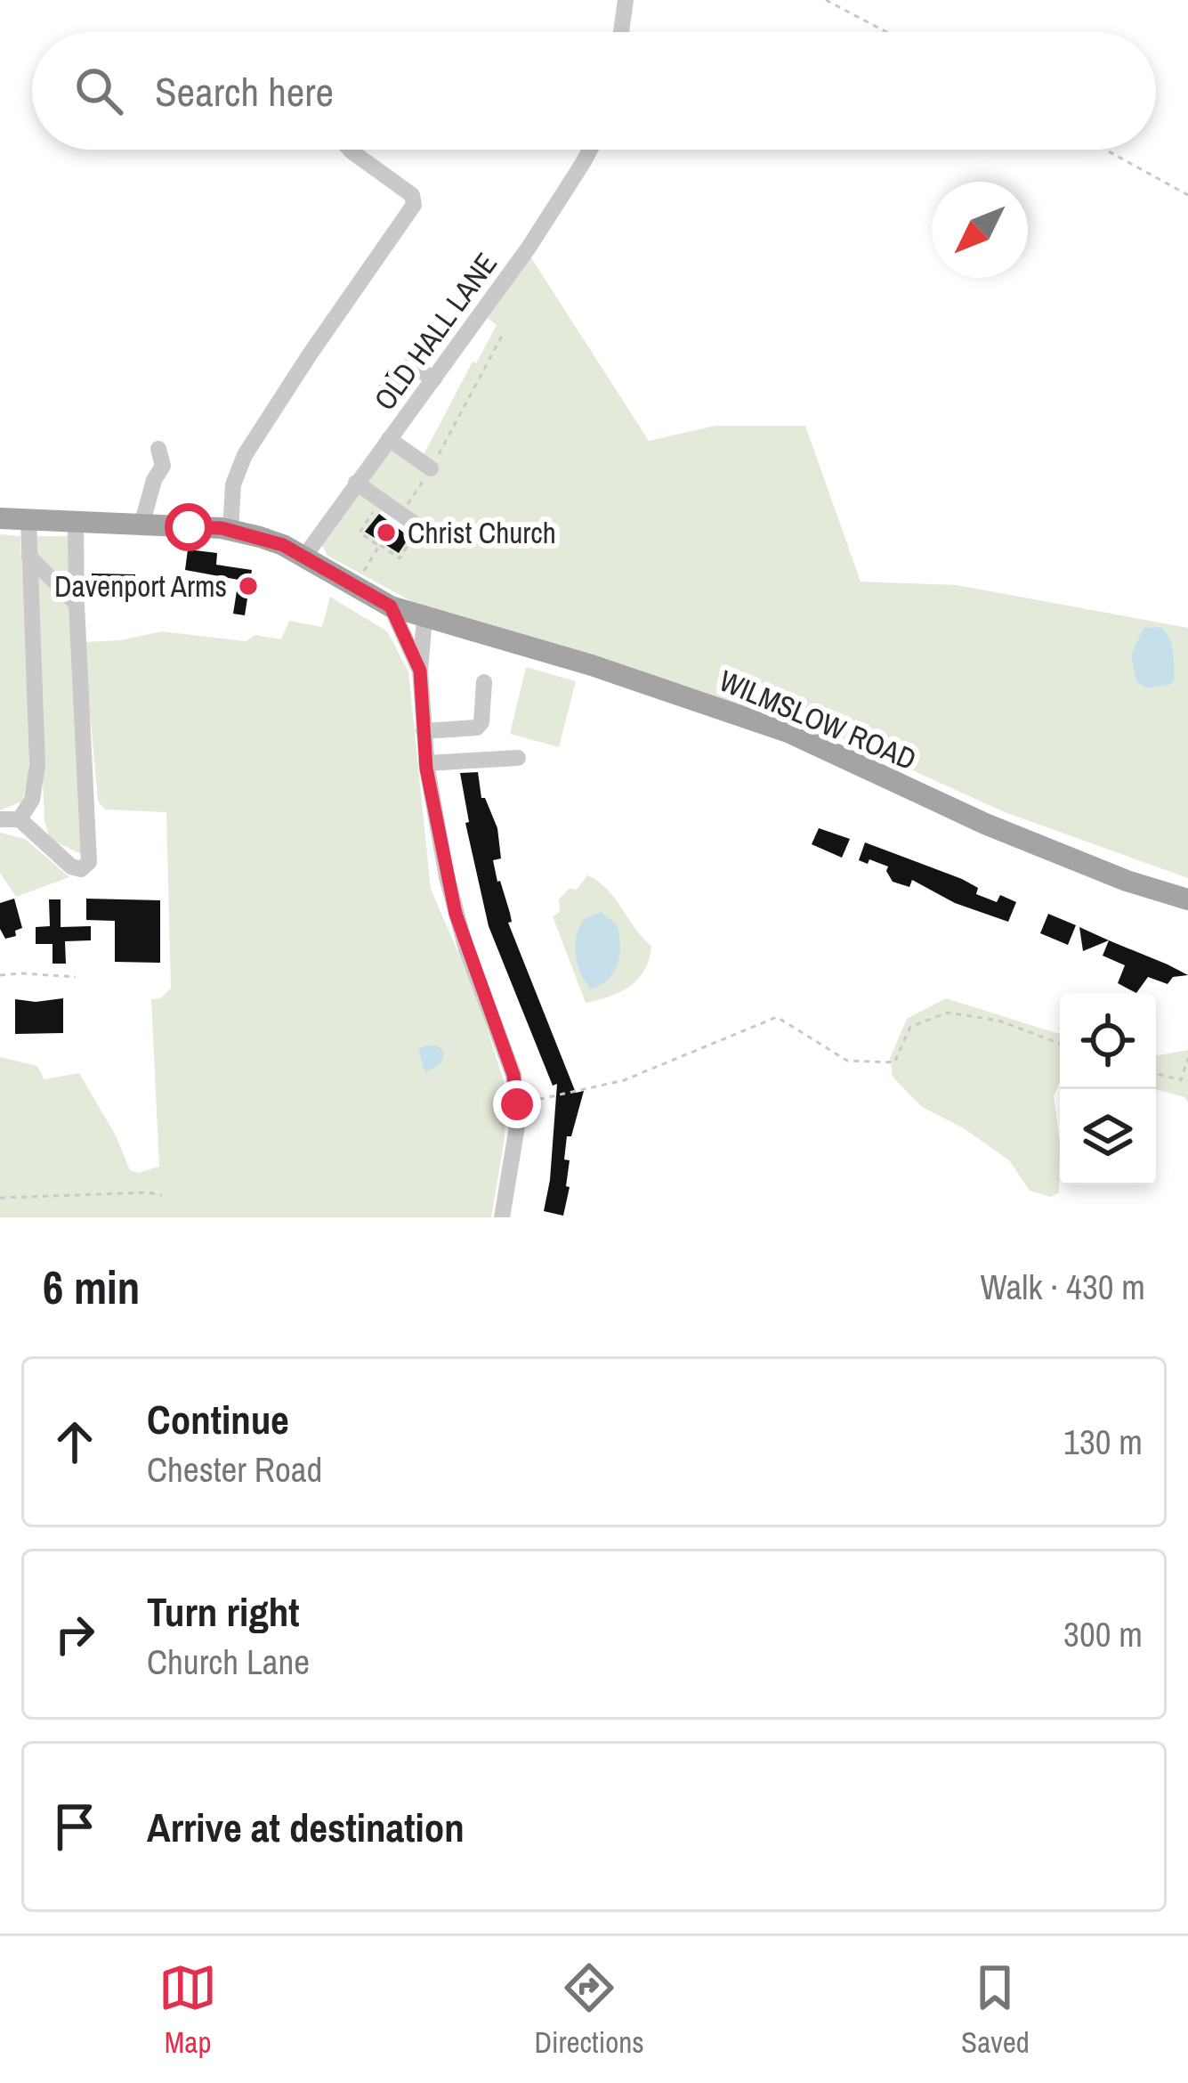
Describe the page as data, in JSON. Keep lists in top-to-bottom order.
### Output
{
  "streets": {
    "main road": ["WILMSLOW ROAD"],
    "street": ["OLD HALL LANE"]
  },
  "crossings": [
    ["OLD HALL LANE", "WILMSLOW ROAD"]
  ],
  "places": ["Christ Church", "Davenport Arms"],
  "north": "bottom left",
  "page": {
    "search": "Search here",
    "heading": ["6 min", "Walk · 430 m"],
    "list": [
      ["Continue", "Chester Road", "130 m"],
      ["Turn right", "Church Lane", "300 m"],
      "Arrive at destination"
    ],
    "nav": ["Map", "Directions", "Saved"]
  }
}
